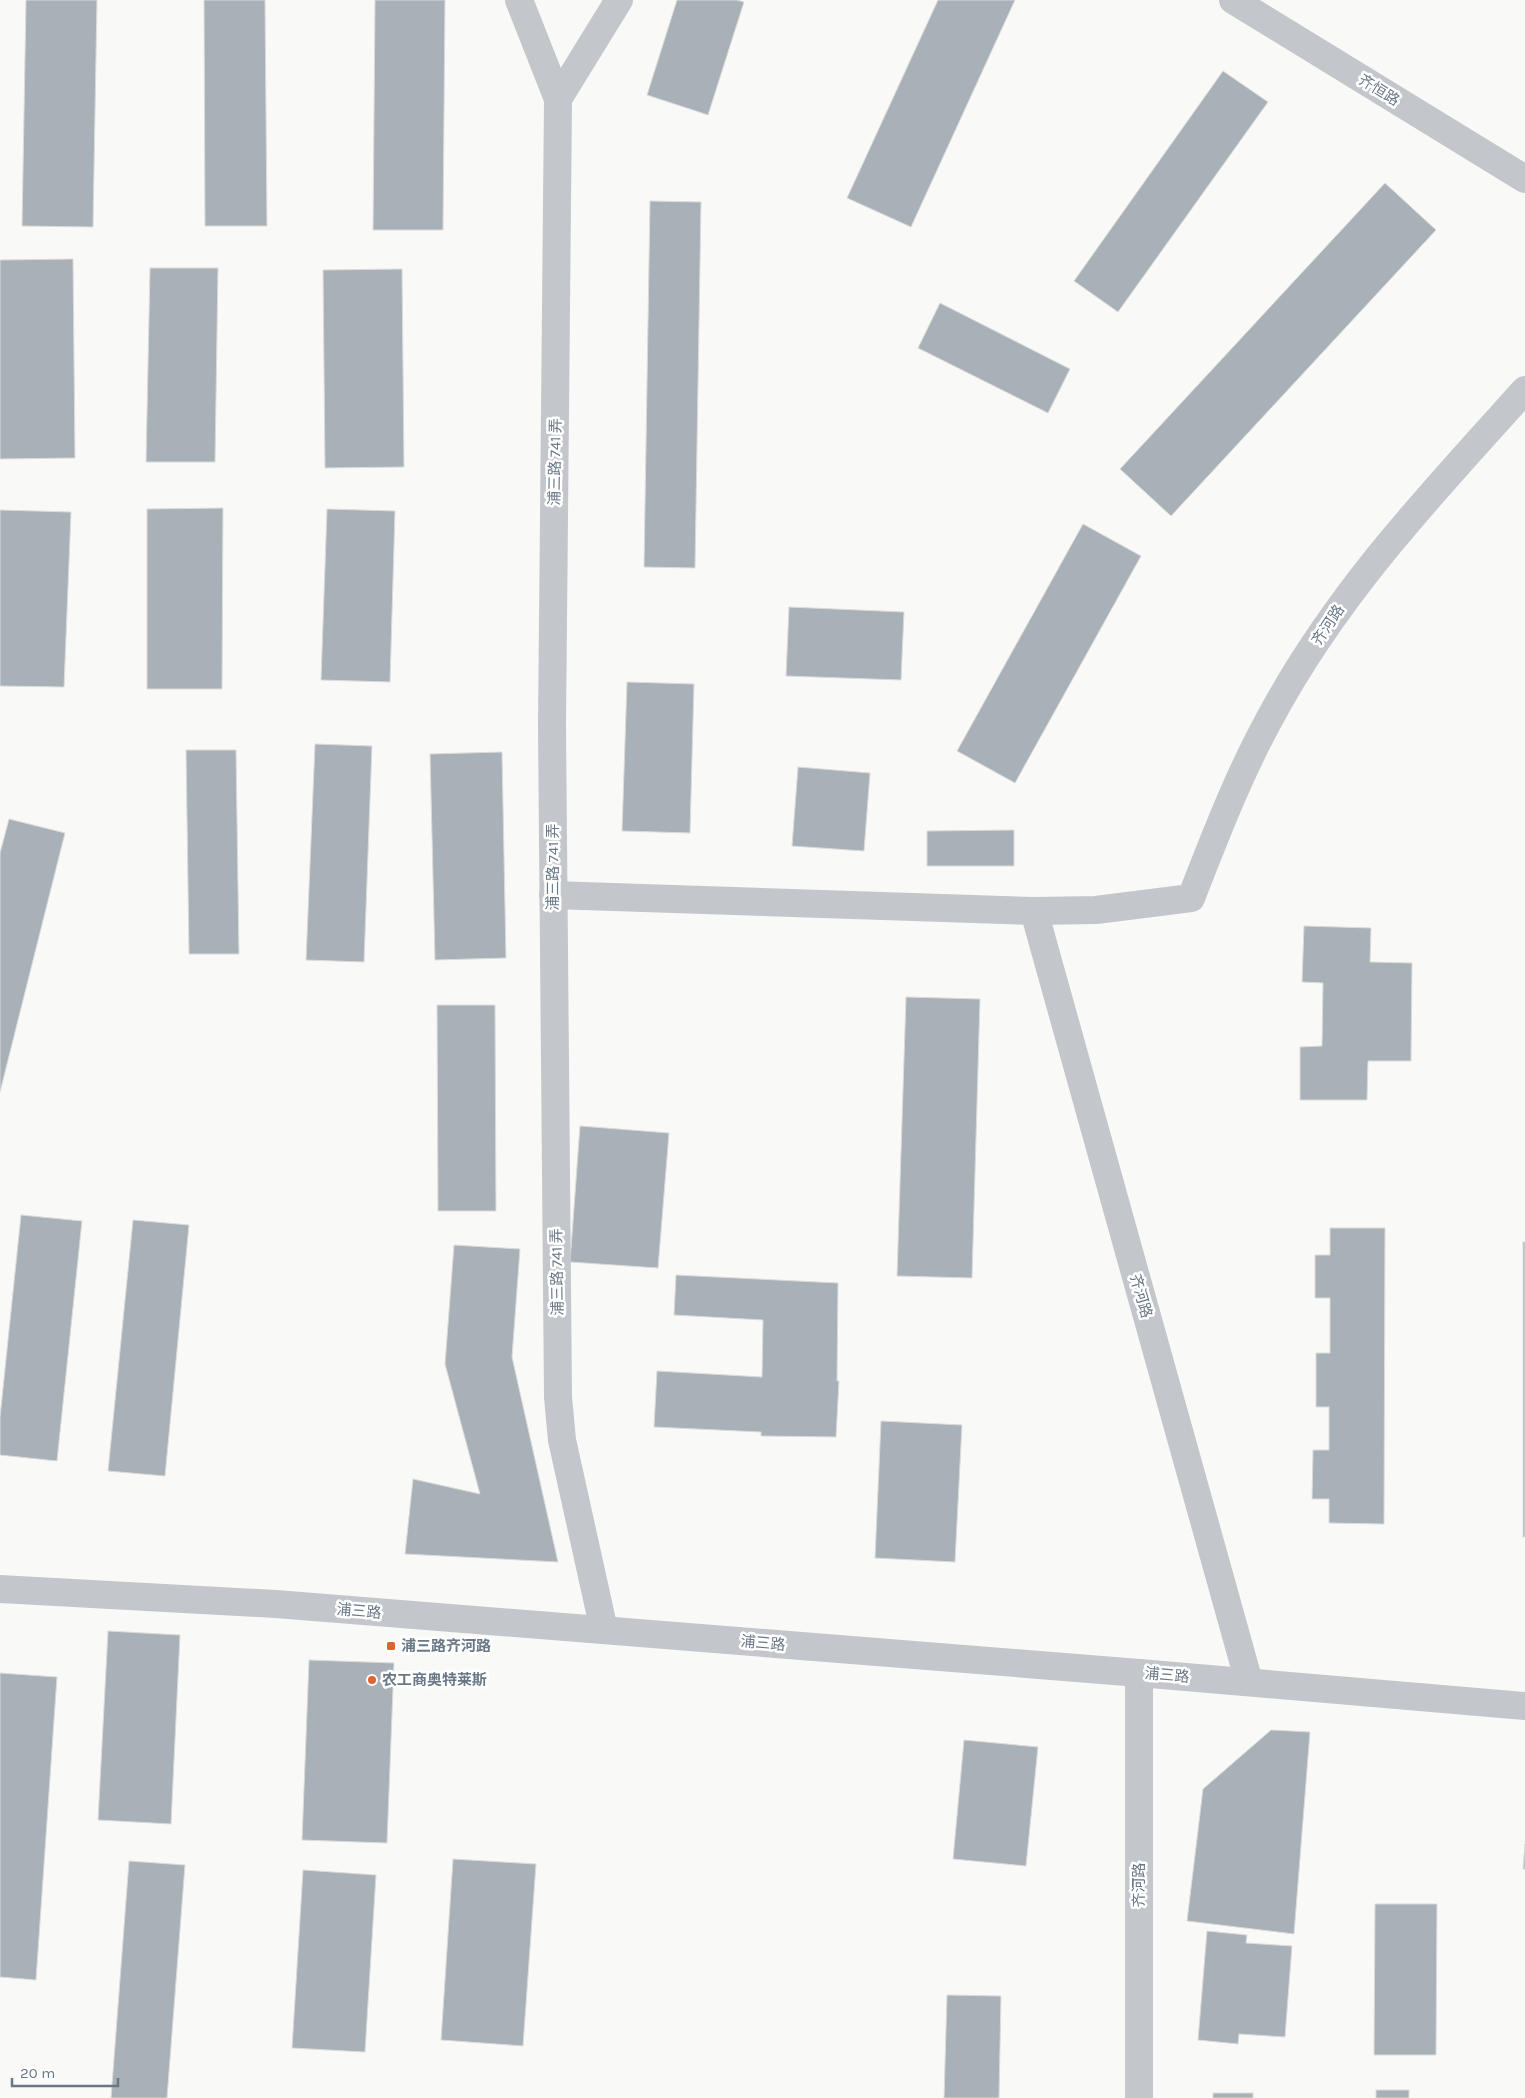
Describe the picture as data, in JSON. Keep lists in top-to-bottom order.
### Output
{
  "streets": {
    "street": [
      "齐恒路",
      "浦三路 741 弄",
      "齐河路",
      "浦三路"
    ]
  },
  "crossings": [
    ["浦三路 741 弄", "浦三路"],
    ["齐河路", "浦三路"]
  ],
  "places": {
    "transit": ["浦三路齐河路"],
    "other": ["农工商奥特莱斯"]
  },
  "scale_bar": "20 m"
}
